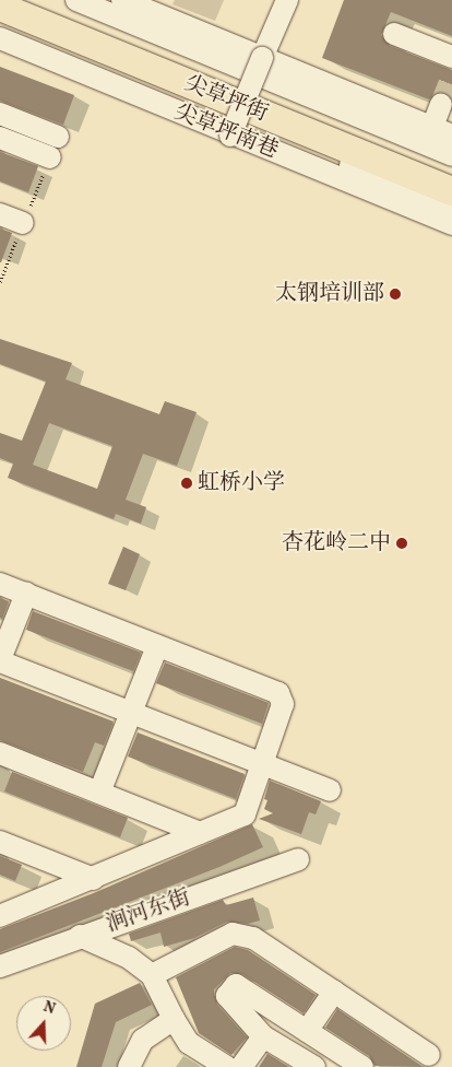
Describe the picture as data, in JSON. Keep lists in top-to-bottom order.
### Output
{
  "streets": {
    "main road": ["尖草坪街"],
    "street": ["尖草坪南巷", "涧河东街"]
  },
  "places": ["太钢培训部", "虹桥小学", "杏花岭二中"],
  "north": "top"
}
